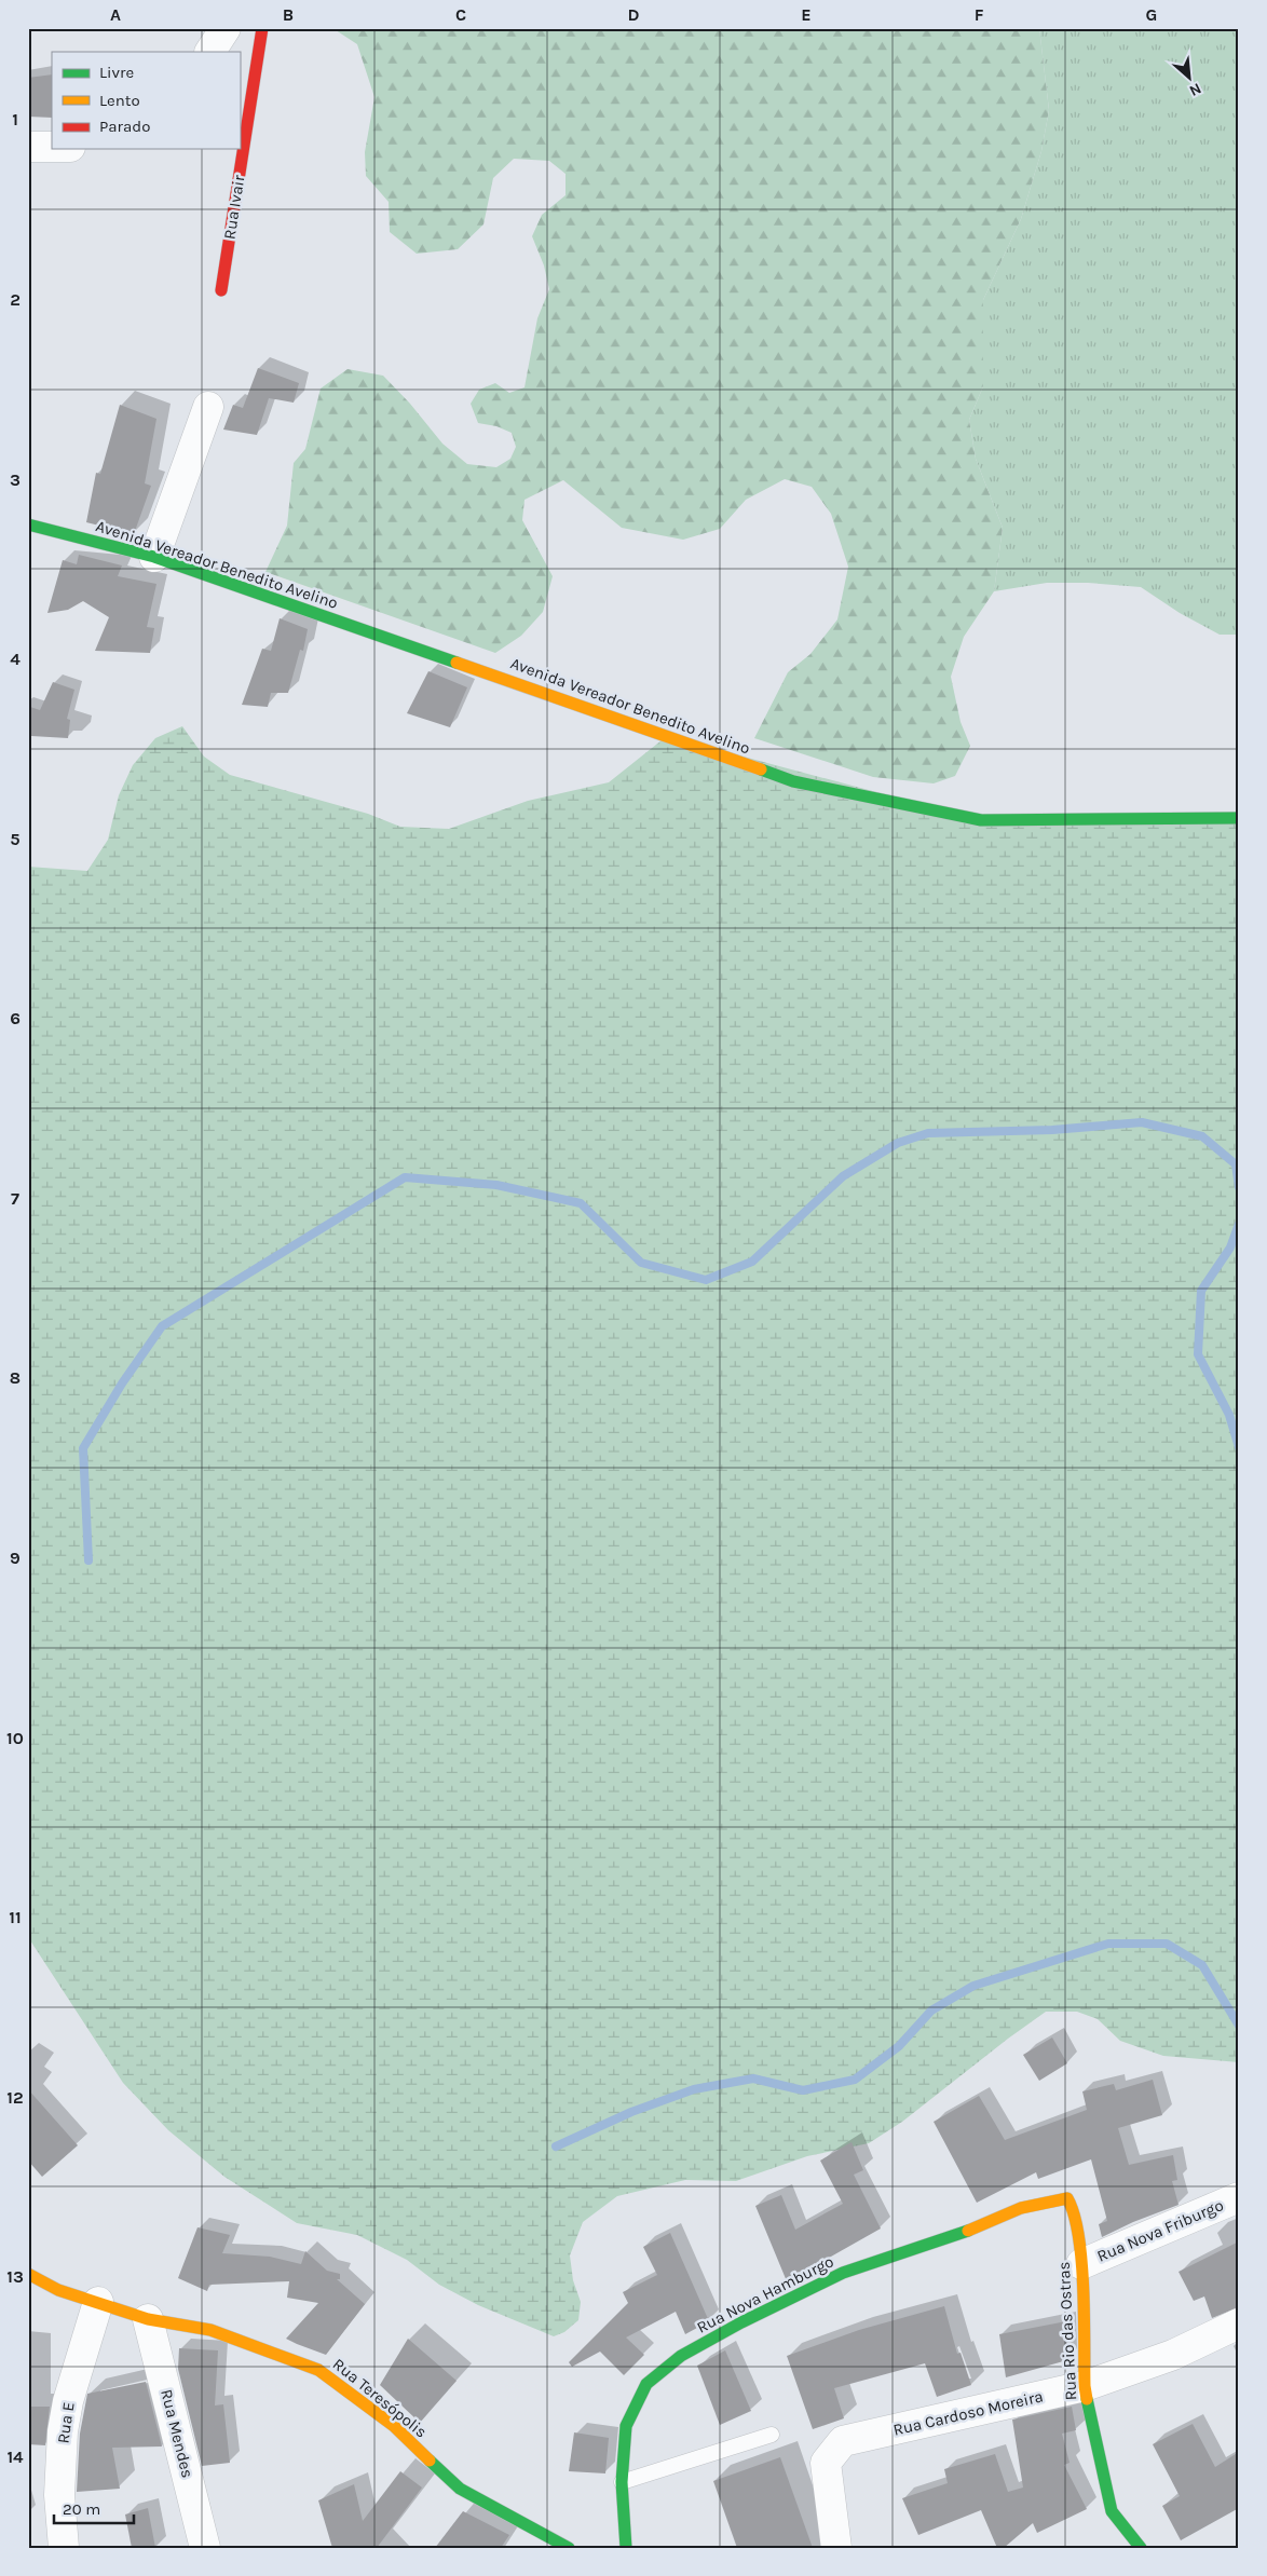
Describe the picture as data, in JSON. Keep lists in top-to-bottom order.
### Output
{
  "streets": {
    "street": [
      "Rua Ivair",
      "Avenida Vereador Benedito Avelino",
      "Rua Nova Friburgo",
      "Rua Nova Hamburgo",
      "Rua Rio das Ostras",
      "Rua Teresópolis",
      "Rua Cardoso Moreira",
      "Rua E",
      "Rua Mendes"
    ]
  },
  "crossings": [
    ["Rua Nova Friburgo", "Rua Rio das Ostras"],
    ["Rua Nova Hamburgo", "Rua Rio das Ostras"],
    ["Rua Rio das Ostras", "Rua Cardoso Moreira"],
    ["Rua Teresópolis", "Rua E"],
    ["Rua Teresópolis", "Rua Mendes"]
  ],
  "legend": ["Livre", "Lento", "Parado"],
  "scale_bar": "20 m",
  "north": "bottom right",
  "grid": {
    "columns": [
      "A",
      "B",
      "C",
      "D",
      "E",
      "F",
      "G"
    ],
    "rows": [
      "1",
      "2",
      "3",
      "4",
      "5",
      "6",
      "7",
      "8",
      "9",
      "10",
      "11",
      "12",
      "13",
      "14"
    ]
  }
}
